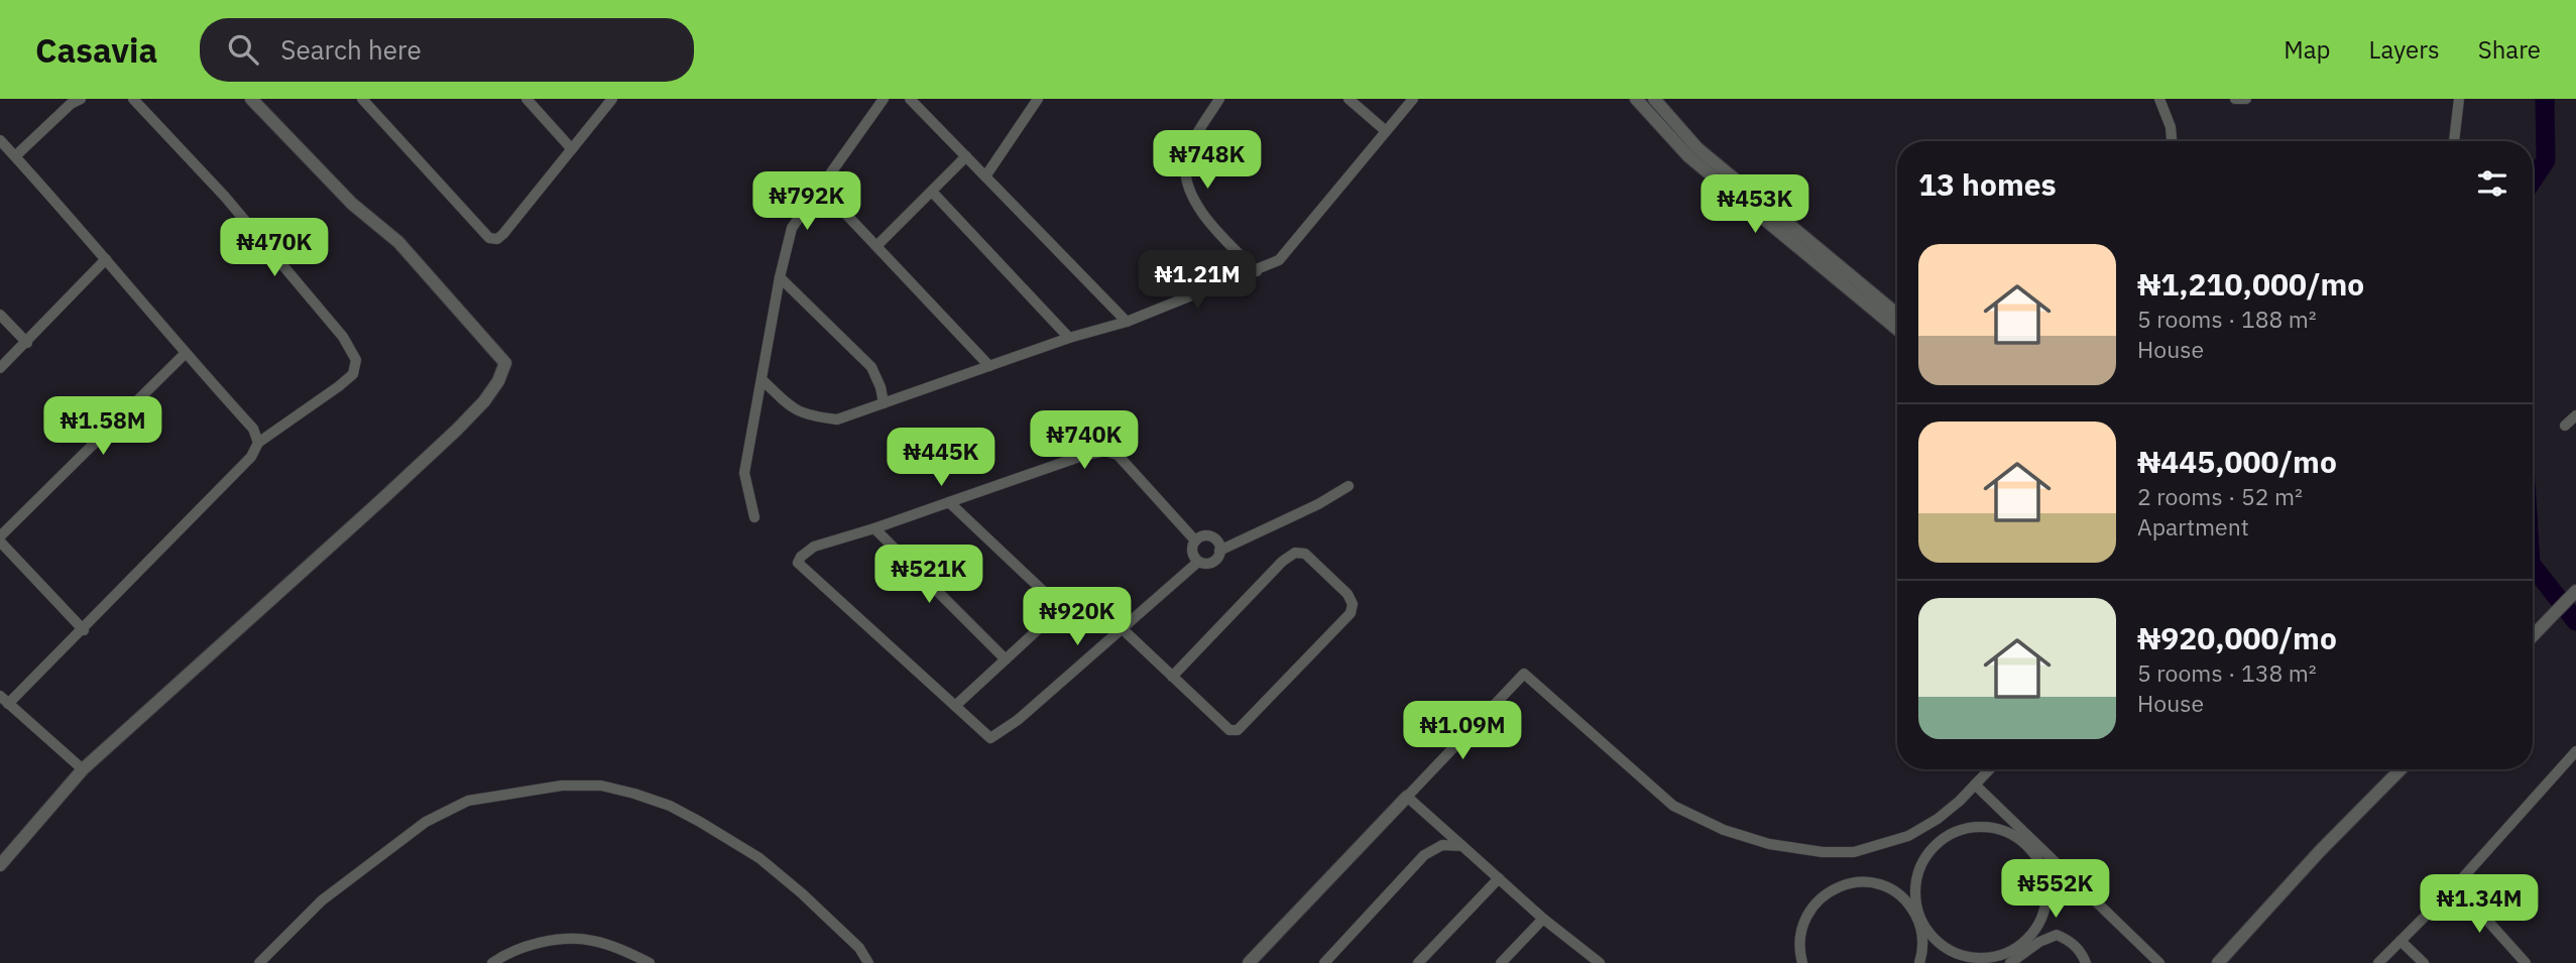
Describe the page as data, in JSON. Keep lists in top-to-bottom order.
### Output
{
  "page": {
    "header": "Casavia",
    "search": "Search here",
    "nav": ["Map", "Layers", "Share"],
    "price": [
      "₦748K",
      "₦792K",
      "₦453K",
      "₦470K",
      "₦1.21M",
      "₦1.58M",
      "₦740K",
      "₦445K",
      "₦521K",
      "₦920K",
      "₦1.09M",
      "₦552K",
      "₦1.34M"
    ],
    "heading": "13 homes",
    "list": [
      {
        "name": "₦1,210,000/mo",
        "note": "5 rooms · 188 m² · House"
      },
      {
        "name": "₦445,000/mo",
        "note": "2 rooms · 52 m² · Apartment"
      },
      {
        "name": "₦920,000/mo",
        "note": "5 rooms · 138 m² · House"
      }
    ]
  }
}
